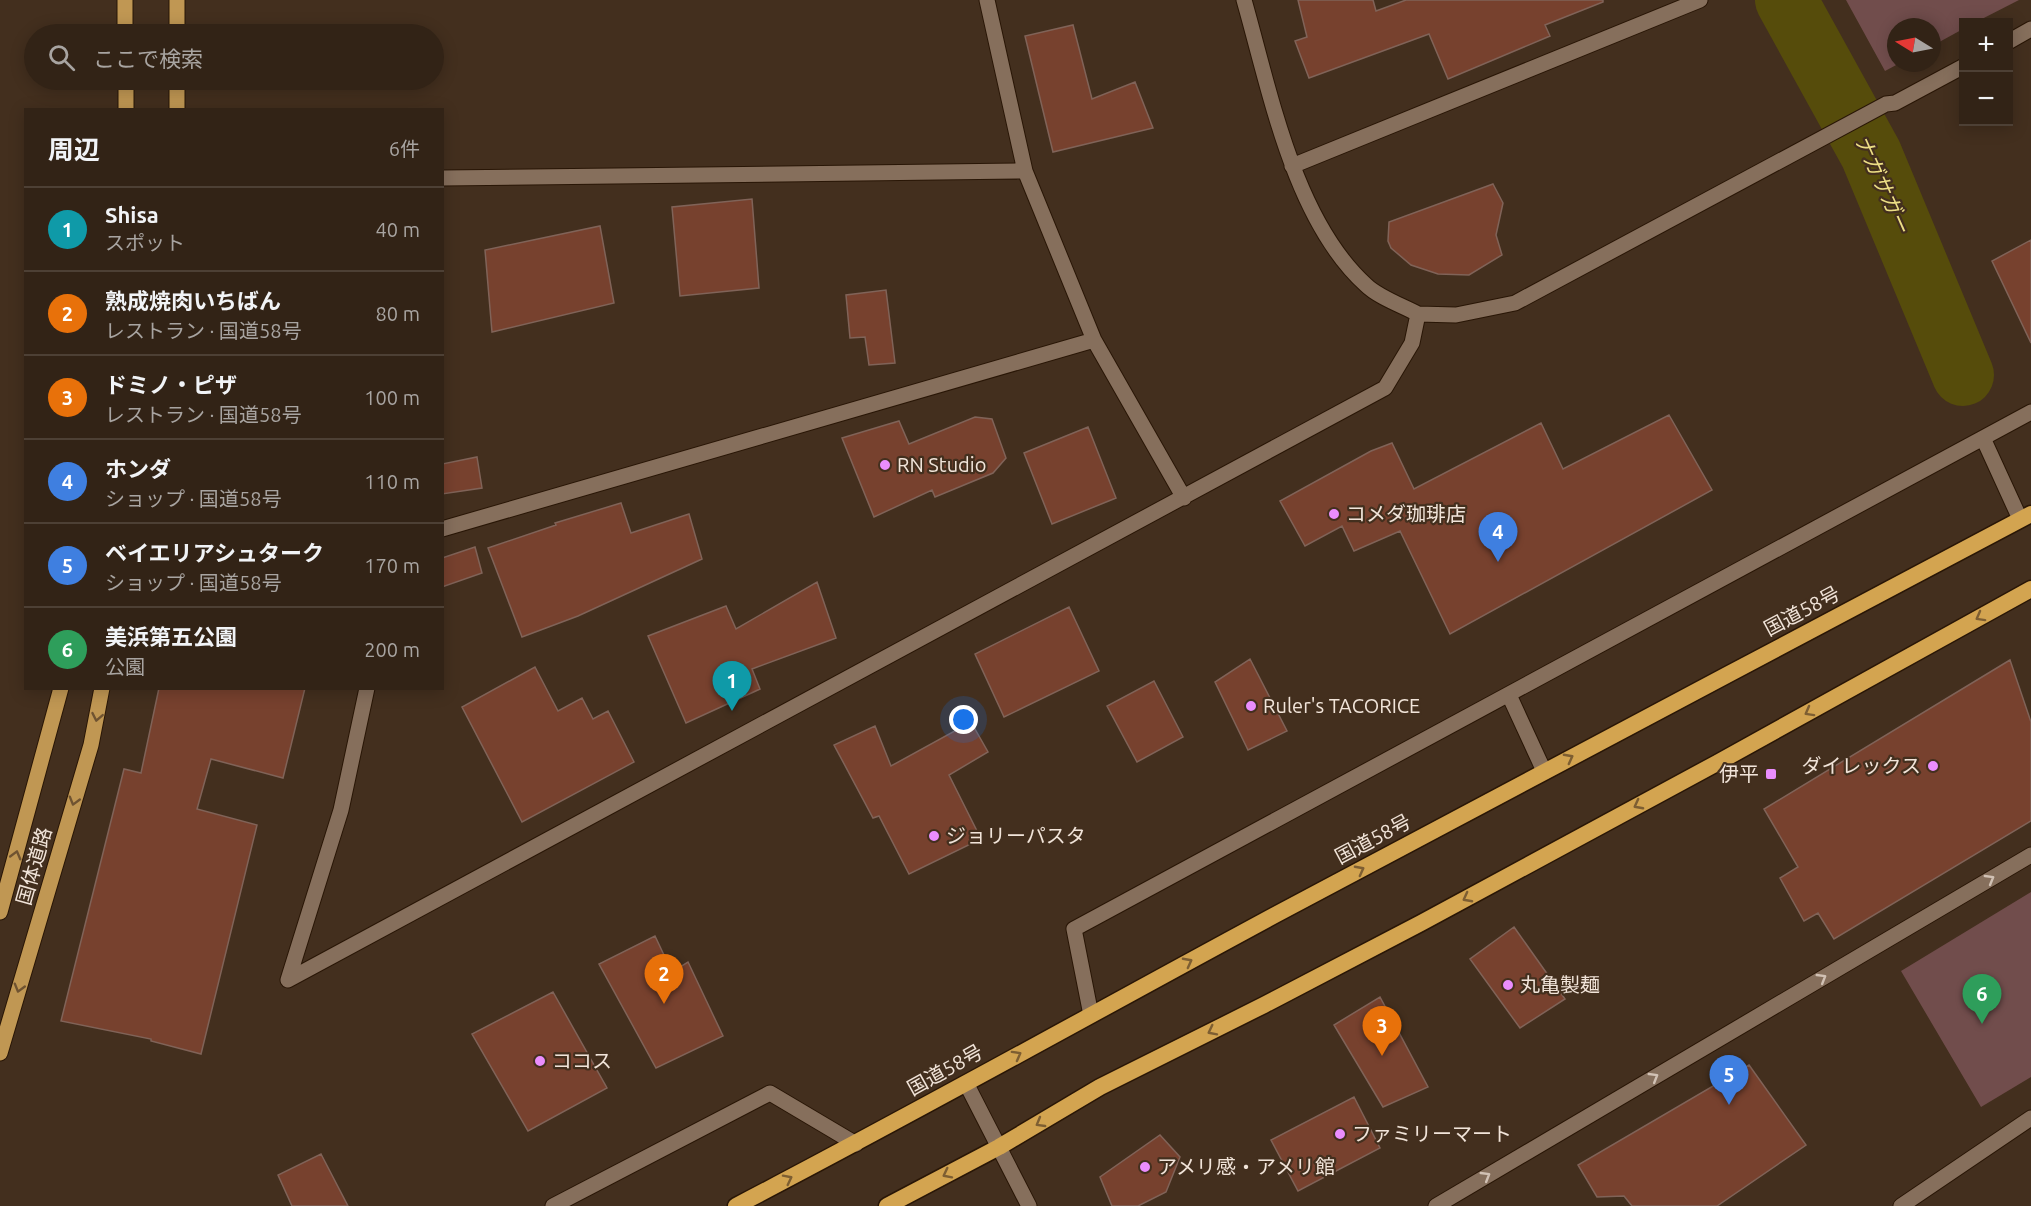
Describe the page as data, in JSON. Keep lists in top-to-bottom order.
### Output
{
  "streets": {
    "highway": ["国道58号"],
    "main road": ["国体道路"]
  },
  "water": ["ナガサガー"],
  "places": {
    "other": [
      "RN Studio",
      "コメダ珈琲店",
      "Ruler's TACORICE",
      "ダイレックス",
      "ジョリーパスタ",
      "丸亀製麺",
      "ココス",
      "ファミリーマート",
      "アメリ感・アメリ館"
    ],
    "transit": ["伊平"]
  },
  "north": "left",
  "page": {
    "map_buttons": ["+", "−"],
    "search": "ここで検索",
    "heading": ["周辺", "6件"],
    "list": [
      {
        "mark": "1",
        "name": "Shisa",
        "note": "スポット",
        "value": "40 m"
      },
      {
        "mark": "2",
        "name": "熟成焼肉いちばん",
        "note": "レストラン · 国道58号",
        "value": "80 m"
      },
      {
        "mark": "3",
        "name": "ドミノ・ピザ",
        "note": "レストラン · 国道58号",
        "value": "100 m"
      },
      {
        "mark": "4",
        "name": "ホンダ",
        "note": "ショップ · 国道58号",
        "value": "110 m"
      },
      {
        "mark": "5",
        "name": "ベイエリアシュターク",
        "note": "ショップ · 国道58号",
        "value": "170 m"
      },
      {
        "mark": "6",
        "name": "美浜第五公園",
        "note": "公園",
        "value": "200 m"
      }
    ],
    "pins": [
      "4",
      "1",
      "2",
      "6",
      "3",
      "5"
    ]
  }
}
